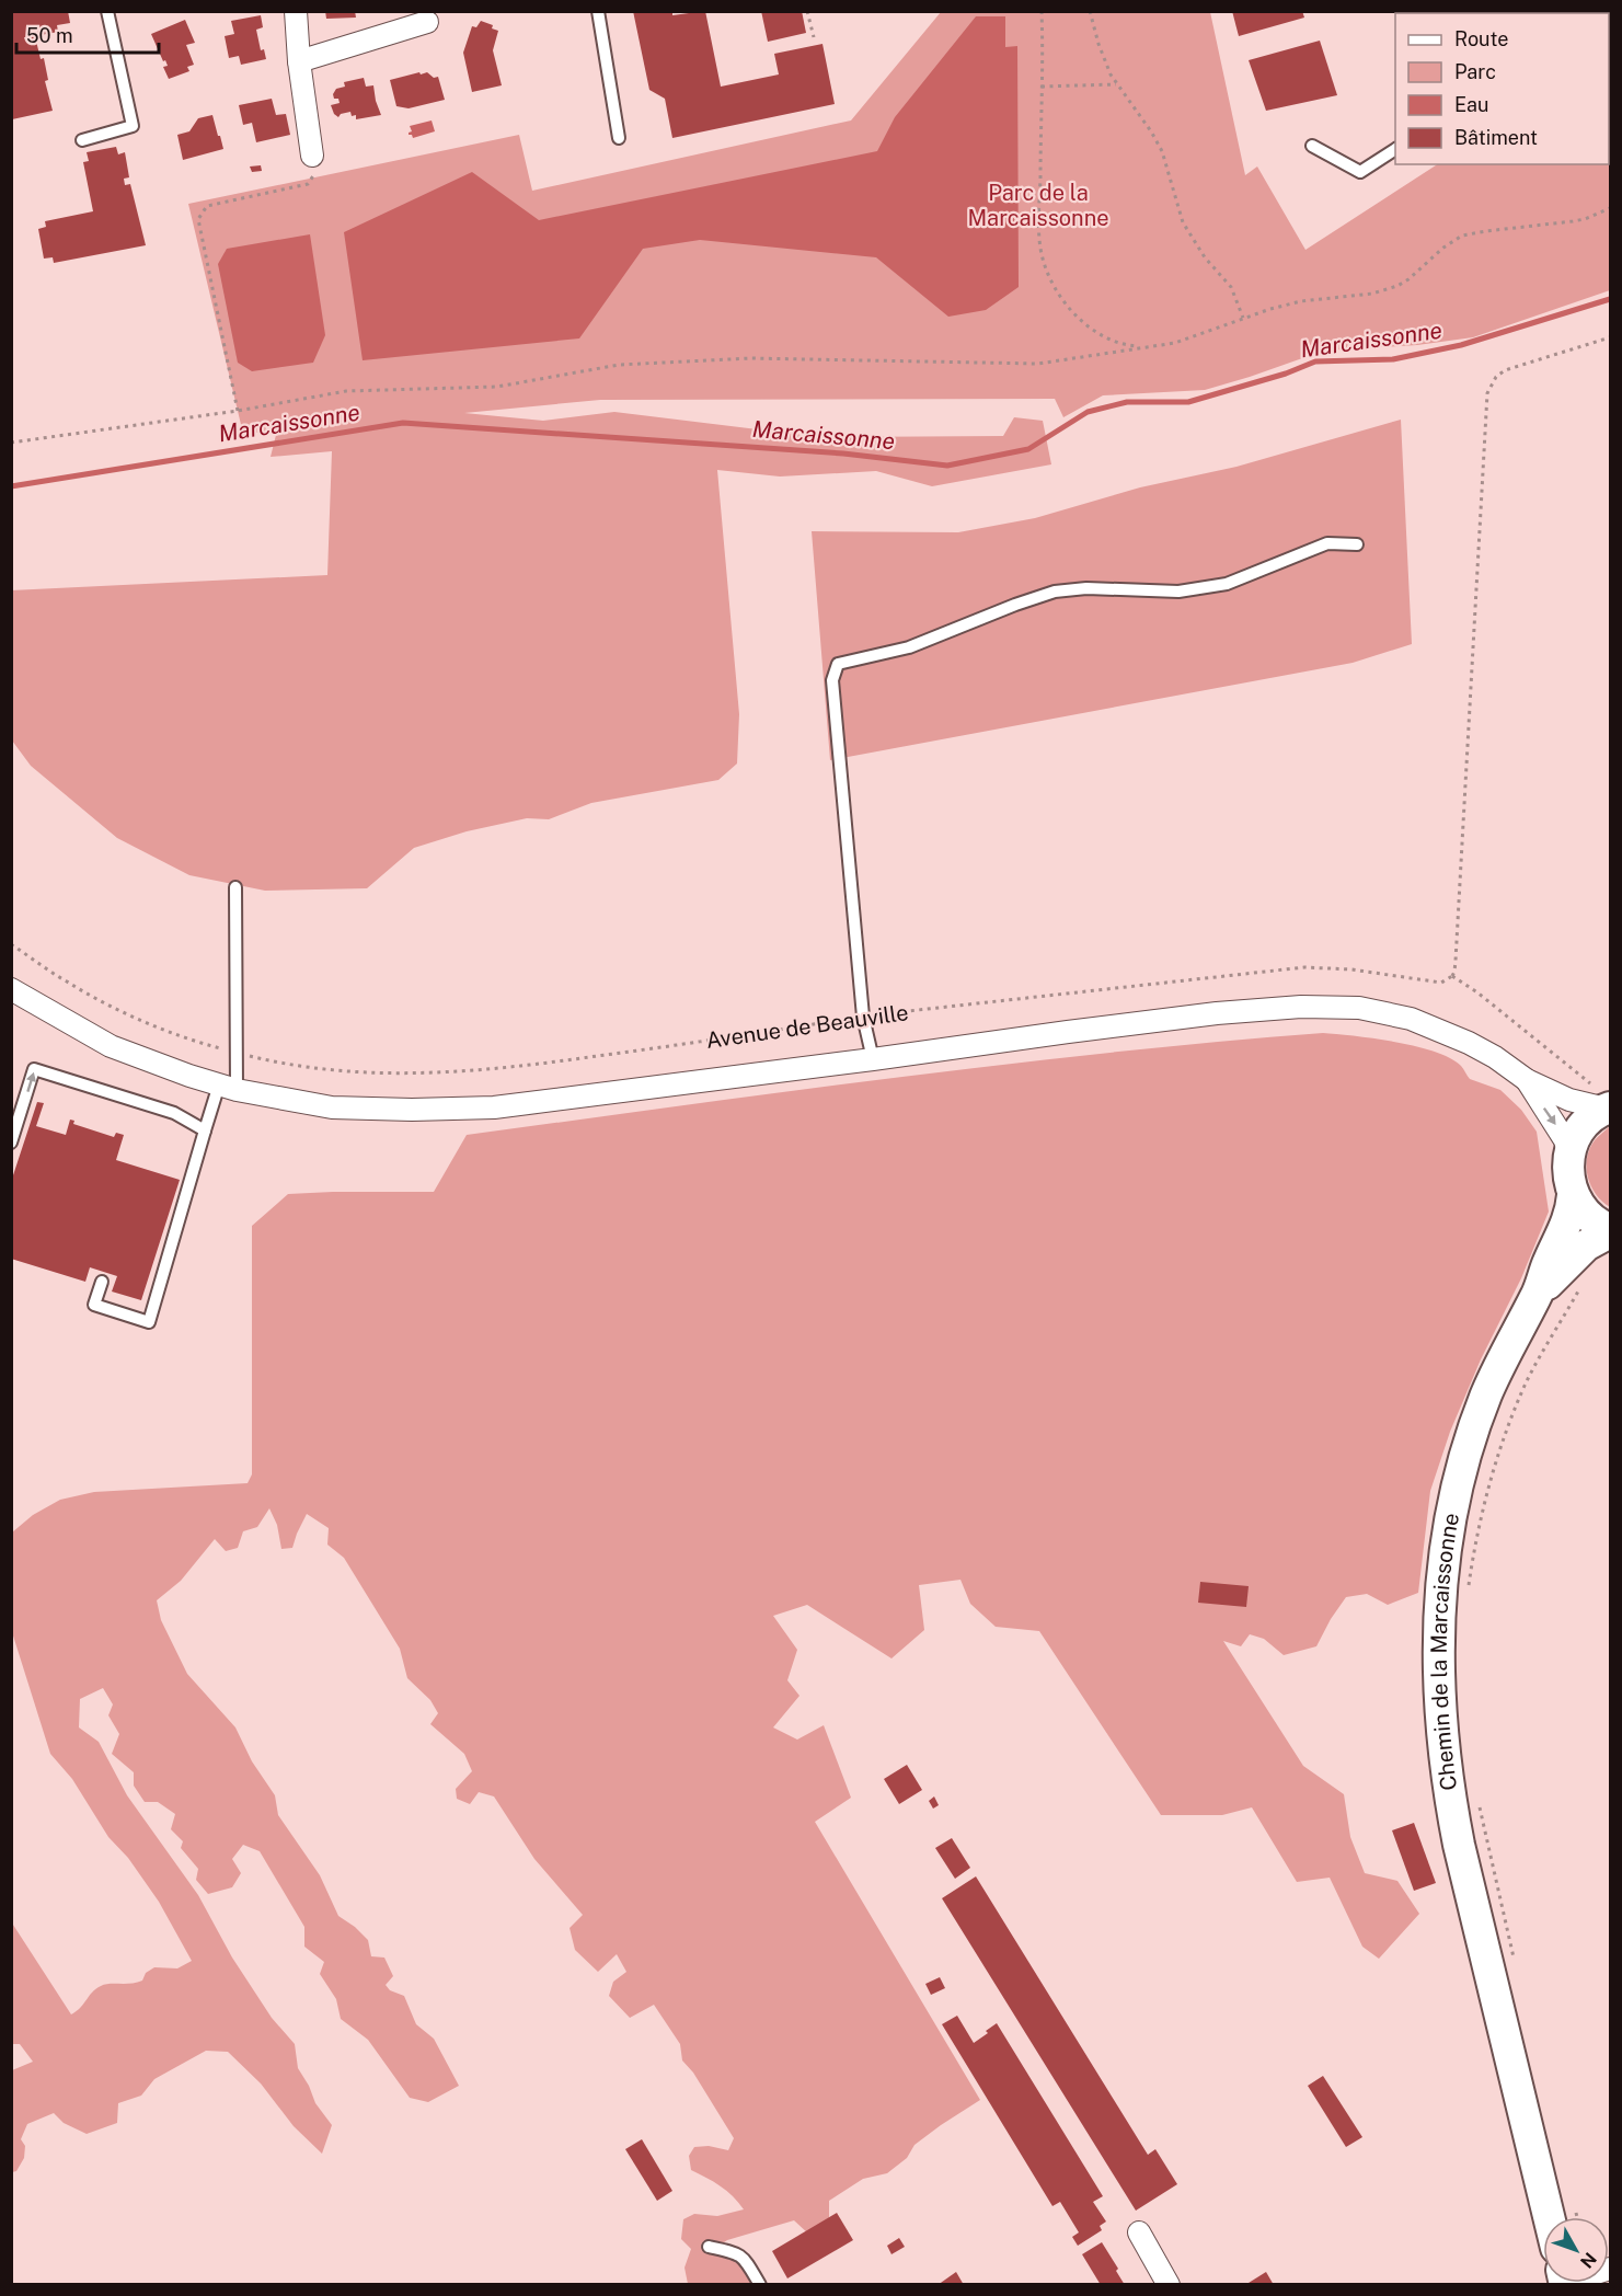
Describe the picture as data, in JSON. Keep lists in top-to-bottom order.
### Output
{
  "streets": {
    "main road": ["Chemin de la Marcaissonne"],
    "street": ["Avenue de Beauville"]
  },
  "water": ["Marcaissonne"],
  "parks": ["Parc de la Marcaissonne"],
  "legend": [
    "Route",
    "Parc",
    "Eau",
    "Bâtiment"
  ],
  "scale_bar": "50 m",
  "north": "bottom right"
}
